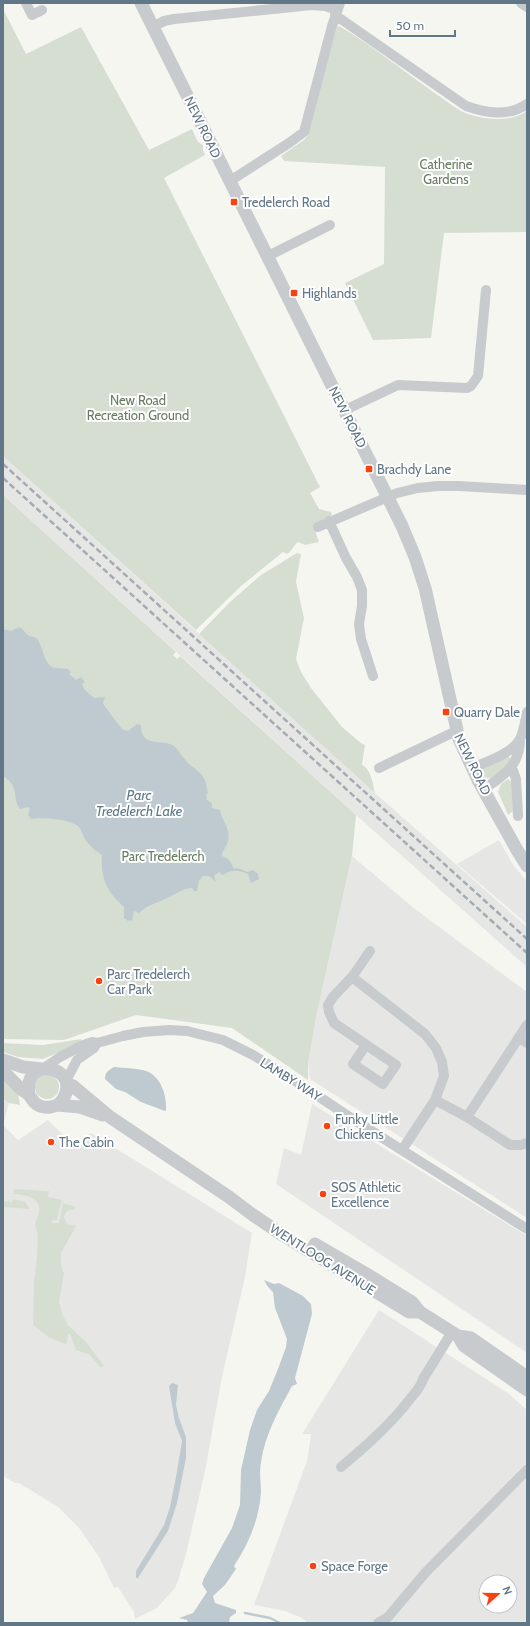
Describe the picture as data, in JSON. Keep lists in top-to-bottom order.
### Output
{
  "streets": {
    "street": ["NEW ROAD", "LAMBY WAY", "WENTLOOG AVENUE"]
  },
  "crossings": [
    ["LAMBY WAY", "WENTLOOG AVENUE"]
  ],
  "water": ["Parc Tredelerch Lake"],
  "parks": ["Catherine Gardens", "New Road Recreation Ground", "Parc Tredelerch"],
  "places": {
    "transit": [
      "Tredelerch Road",
      "Highlands",
      "Brachdy Lane",
      "Quarry Dale"
    ],
    "other": [
      "Parc Tredelerch Car Park",
      "Funky Little Chickens",
      "The Cabin",
      "SOS Athletic Excellence",
      "Space Forge"
    ]
  },
  "scale_bar": "50 m",
  "north": "right"
}
